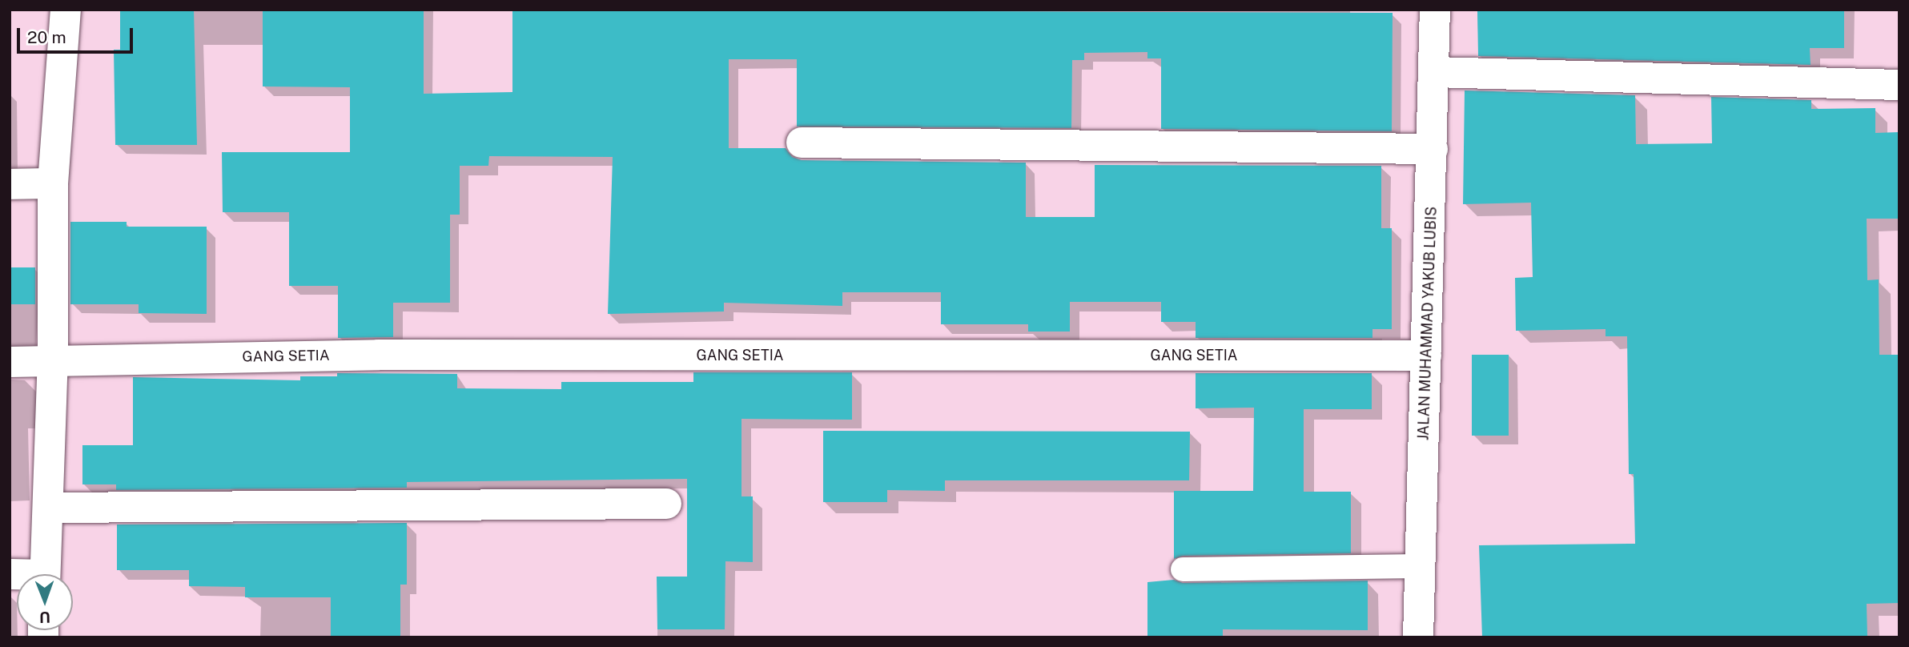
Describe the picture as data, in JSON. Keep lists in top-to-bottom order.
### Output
{
  "streets": {
    "street": ["JALAN MUHAMMAD YAKUB LUBIS", "GANG SETIA"]
  },
  "crossings": [
    ["JALAN MUHAMMAD YAKUB LUBIS", "GANG SETIA"]
  ],
  "scale_bar": "20 m",
  "north": "bottom"
}
